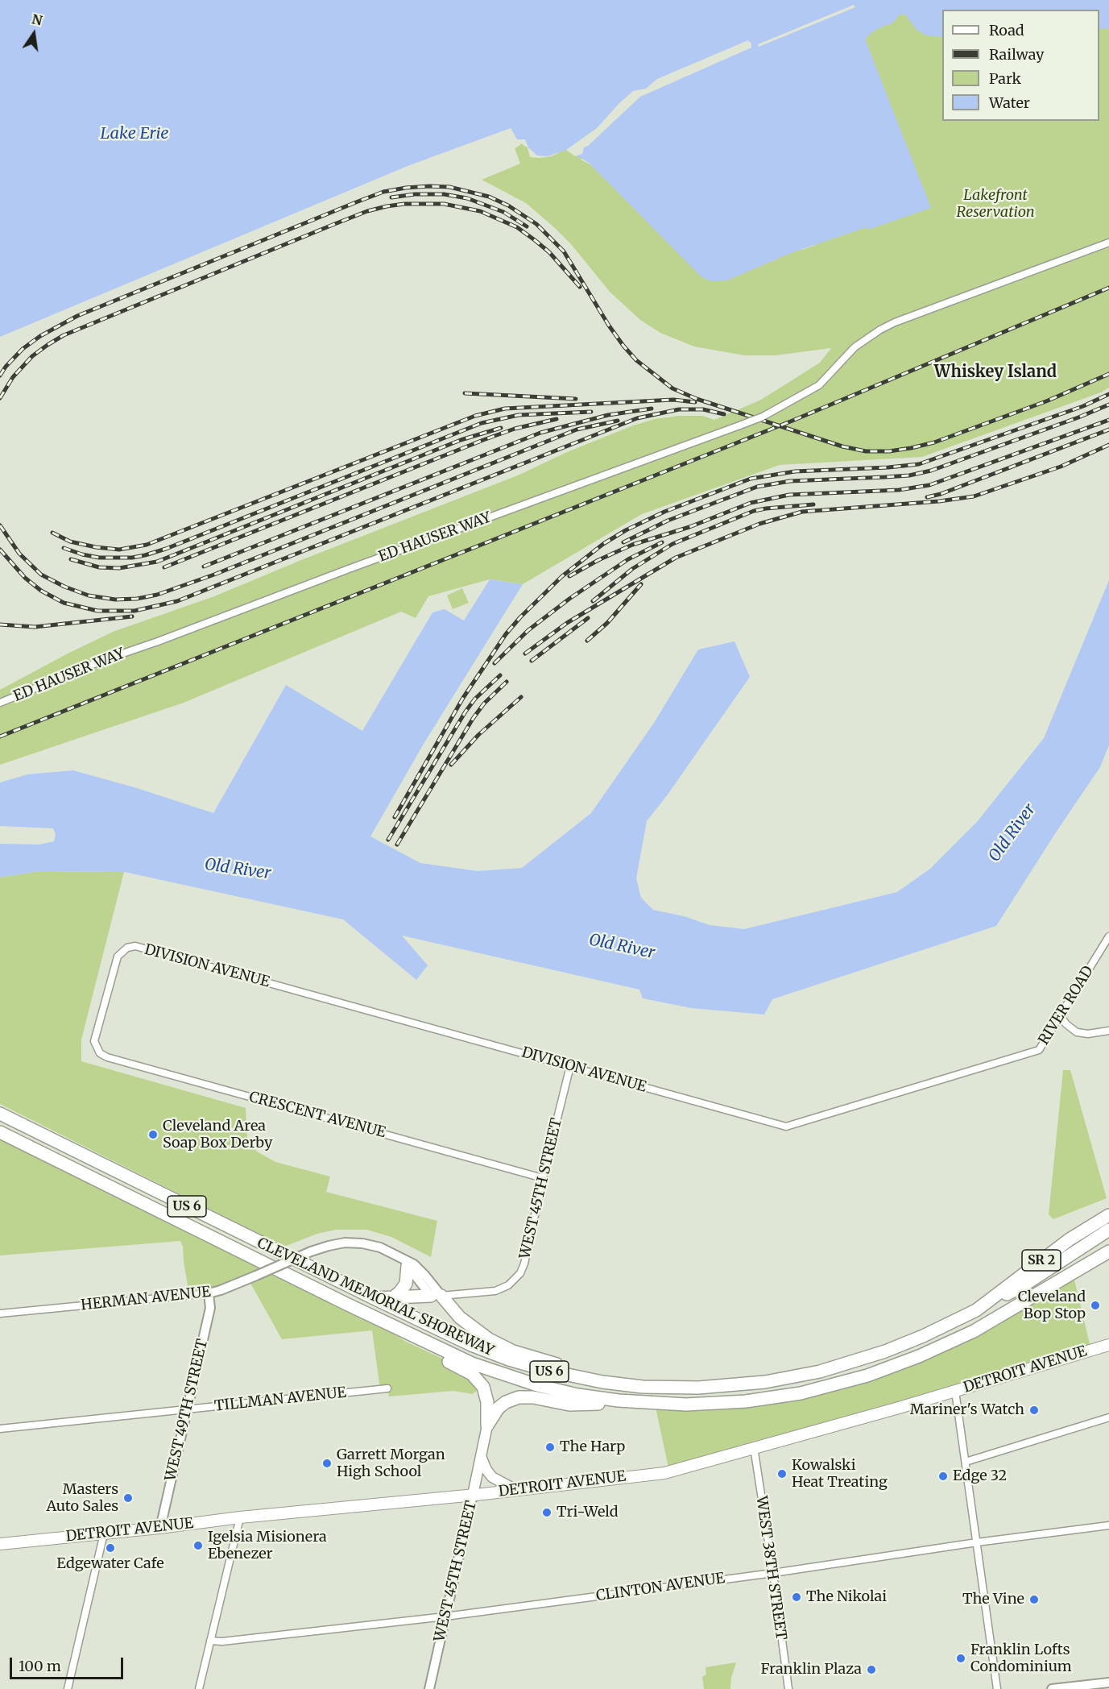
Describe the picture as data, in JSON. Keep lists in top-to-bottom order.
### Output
{
  "streets": {
    "highway": ["US 6", "SR 2", "CLEVELAND MEMORIAL SHOREWAY"],
    "main road": ["WEST 45TH STREET", "DETROIT AVENUE"],
    "street": [
      "ED HAUSER WAY",
      "DIVISION AVENUE",
      "RIVER ROAD",
      "CRESCENT AVENUE",
      "HERMAN AVENUE",
      "TILLMAN AVENUE",
      "WEST 49TH STREET",
      "WEST 38TH STREET",
      "CLINTON AVENUE"
    ]
  },
  "crossings": [
    ["DIVISION AVENUE", "RIVER ROAD"],
    ["DIVISION AVENUE", "CRESCENT AVENUE"],
    ["DIVISION AVENUE", "WEST 45TH STREET"],
    ["CRESCENT AVENUE", "WEST 45TH STREET"],
    ["WEST 45TH STREET", "HERMAN AVENUE"],
    ["WEST 45TH STREET", "DETROIT AVENUE"],
    ["WEST 45TH STREET", "CLINTON AVENUE"],
    ["US 6", "CLEVELAND MEMORIAL SHOREWAY"],
    ["HERMAN AVENUE", "WEST 49TH STREET"],
    ["DETROIT AVENUE", "WEST 49TH STREET"],
    ["DETROIT AVENUE", "WEST 38TH STREET"],
    ["TILLMAN AVENUE", "WEST 49TH STREET"],
    ["WEST 38TH STREET", "CLINTON AVENUE"]
  ],
  "districts": ["Whiskey Island"],
  "water": ["Lake Erie", "Old River"],
  "parks": ["Lakefront Reservation"],
  "places": [
    "Cleveland Area Soap Box Derby",
    "Cleveland Bop Stop",
    "Mariner's Watch",
    "The Harp",
    "Garrett Morgan High School",
    "Kowalski Heat Treating",
    "Edge 32",
    "Masters Auto Sales",
    "Tri-Weld",
    "Igelsia Misionera Ebenezer",
    "Edgewater Cafe",
    "The Nikolai",
    "The Vine",
    "Franklin Lofts Condominium",
    "Franklin Plaza"
  ],
  "legend": [
    "Road",
    "Railway",
    "Park",
    "Water"
  ],
  "scale_bar": "100 m",
  "north": "top"
}
